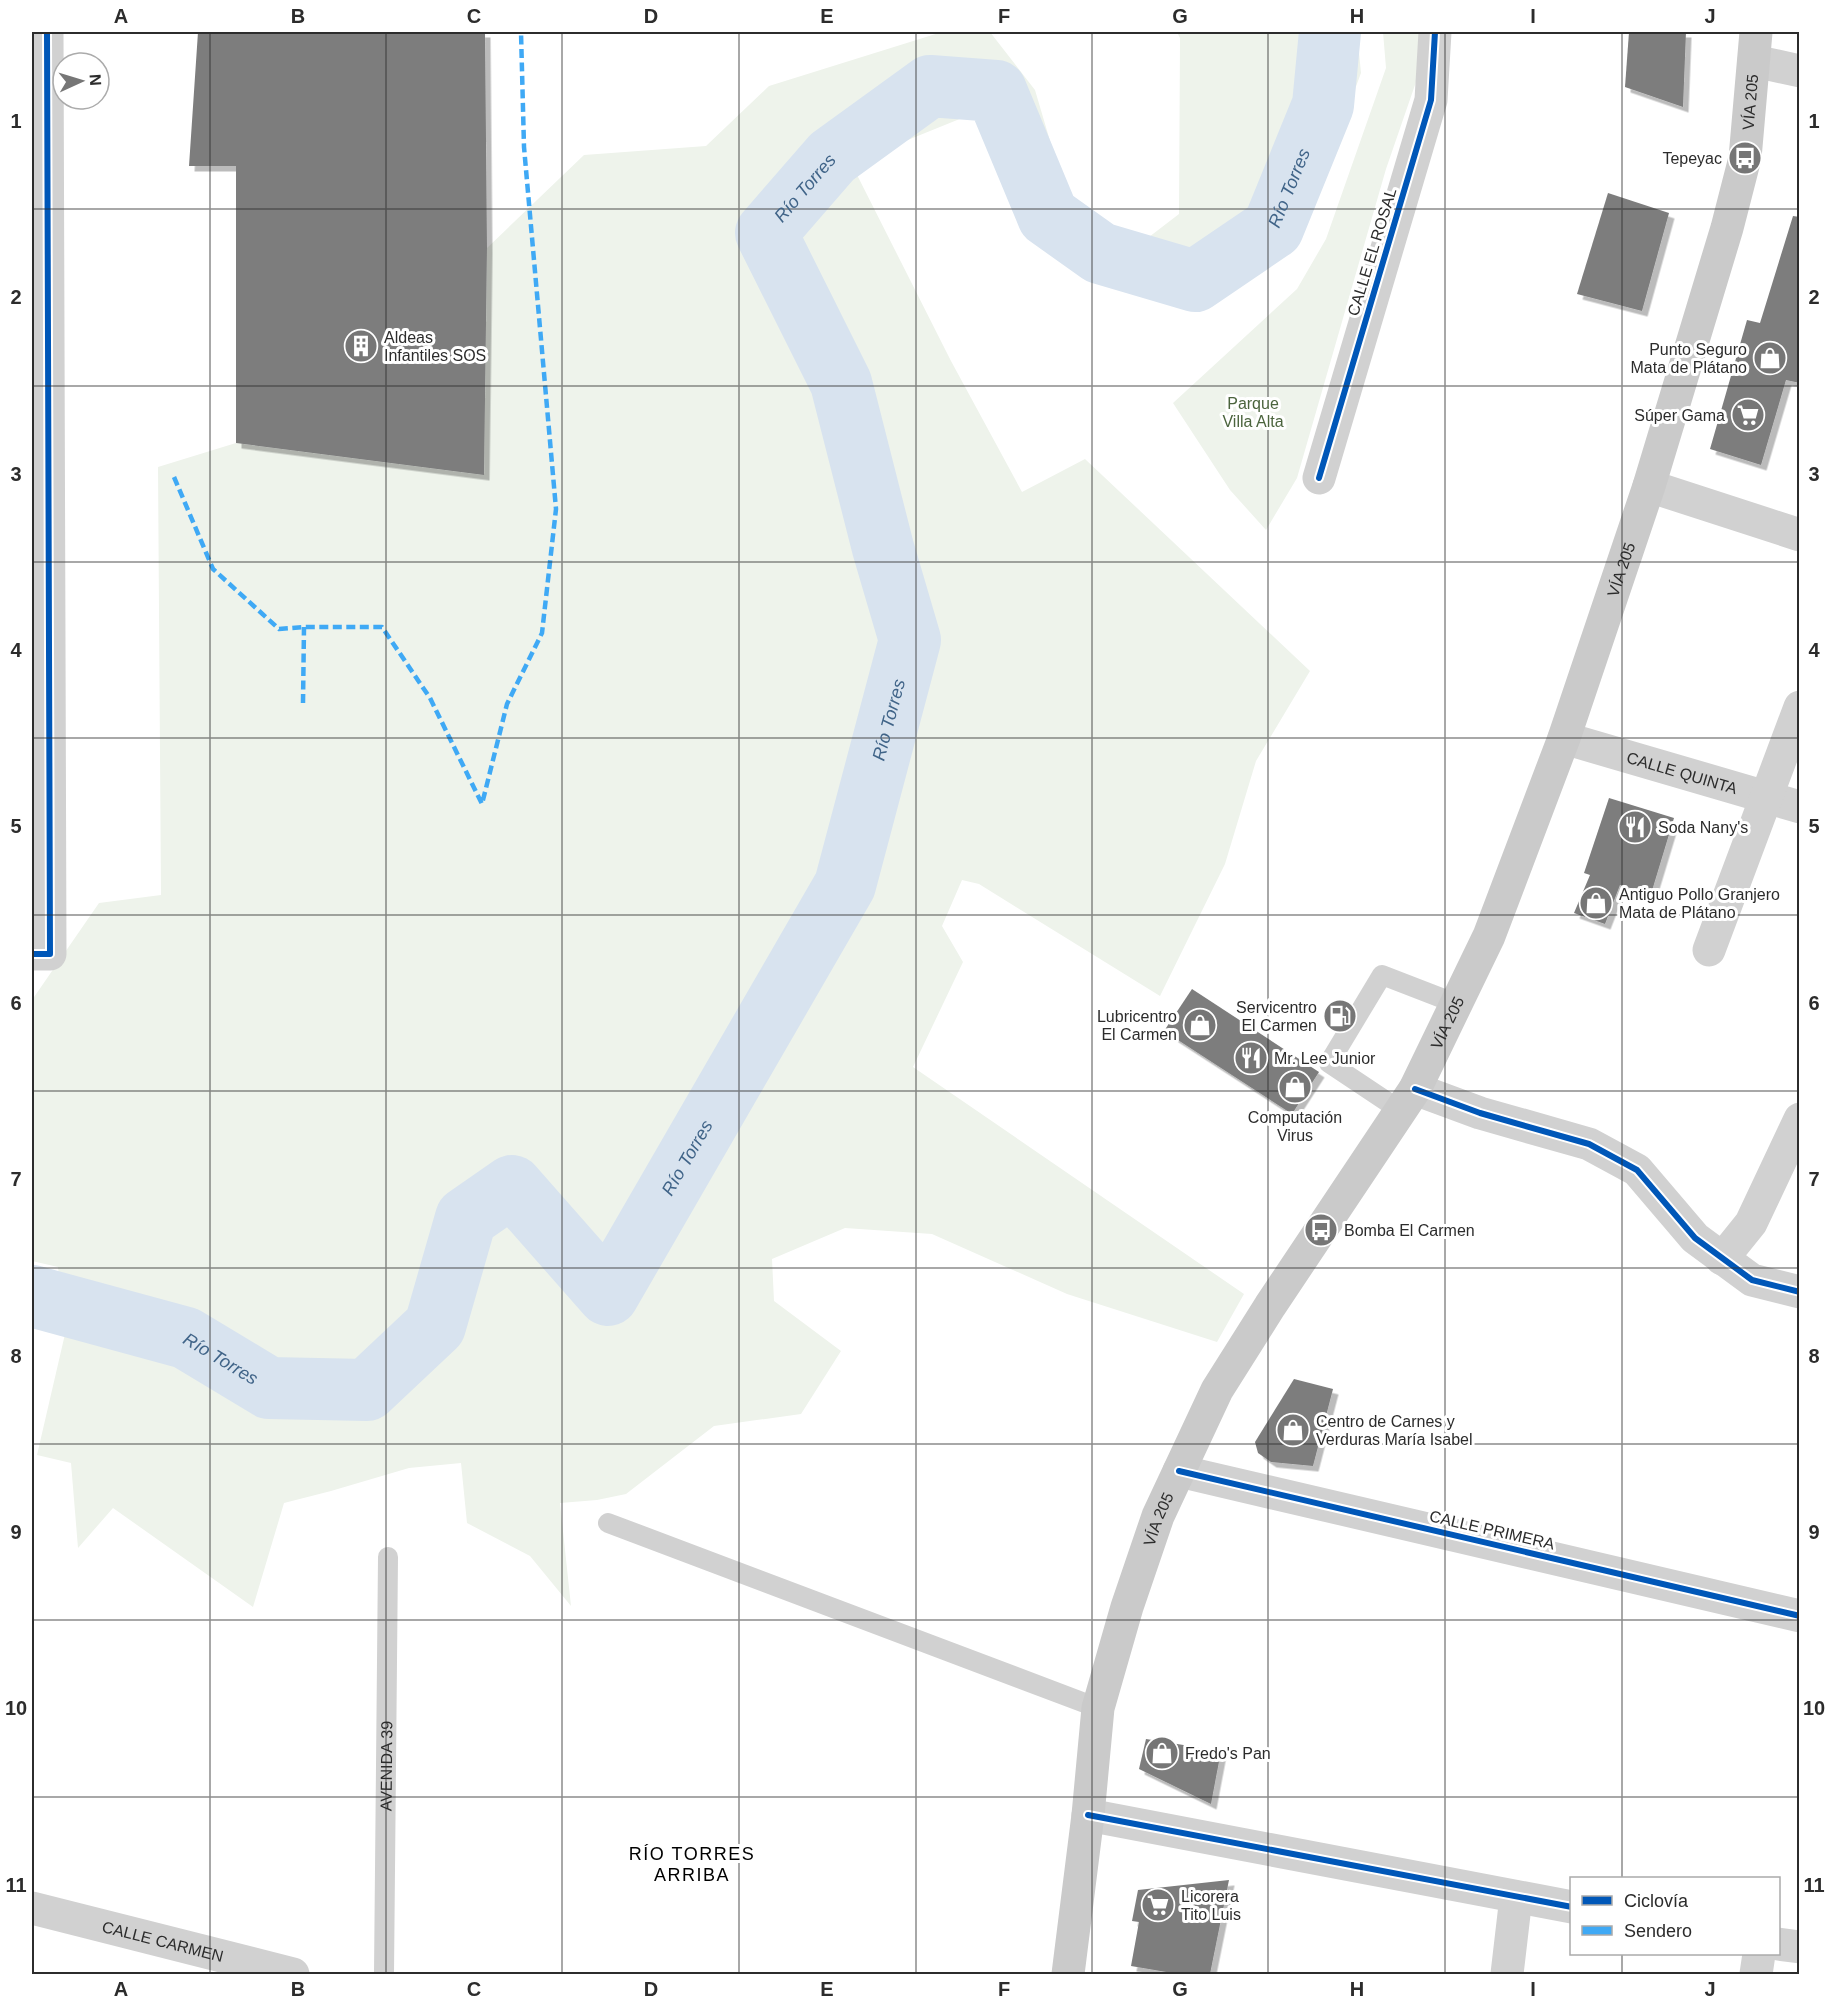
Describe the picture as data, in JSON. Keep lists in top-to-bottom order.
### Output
{
  "streets": {
    "main road": ["VÍA 205"],
    "street": [
      "CALLE EL ROSAL",
      "CALLE QUINTA",
      "CALLE PRIMERA",
      "CALLE CARMEN"
    ],
    "lane": ["AVENIDA 39"]
  },
  "crossings": [
    ["VÍA 205", "CALLE QUINTA"],
    ["VÍA 205", "CALLE PRIMERA"]
  ],
  "districts": ["RÍO TORRES ARRIBA"],
  "water": ["Río Torres"],
  "parks": ["Parque Villa Alta"],
  "places": {
    "bus stop": ["Tepeyac", "Bomba El Carmen"],
    "building": ["Aldeas Infantiles SOS"],
    "shop": [
      "Punto Seguro Mata de Plátano",
      "Antiguo Pollo Granjero Mata de Plátano",
      "Lubricentro El Carmen",
      "Computación Virus",
      "Centro de Carnes y Verduras María Isabel",
      "Fredo's Pan"
    ],
    "supermarket": ["Súper Gama", "Licorera Tito Luis"],
    "restaurant": ["Soda Nany's", "Mr. Lee Junior"],
    "fuel station": ["Servicentro El Carmen"]
  },
  "legend": ["Ciclovía", "Sendero"],
  "north": "right",
  "grid": {
    "columns": [
      "A",
      "B",
      "C",
      "D",
      "E",
      "F",
      "G",
      "H",
      "I",
      "J"
    ],
    "rows": [
      "1",
      "2",
      "3",
      "4",
      "5",
      "6",
      "7",
      "8",
      "9",
      "10",
      "11"
    ]
  }
}
